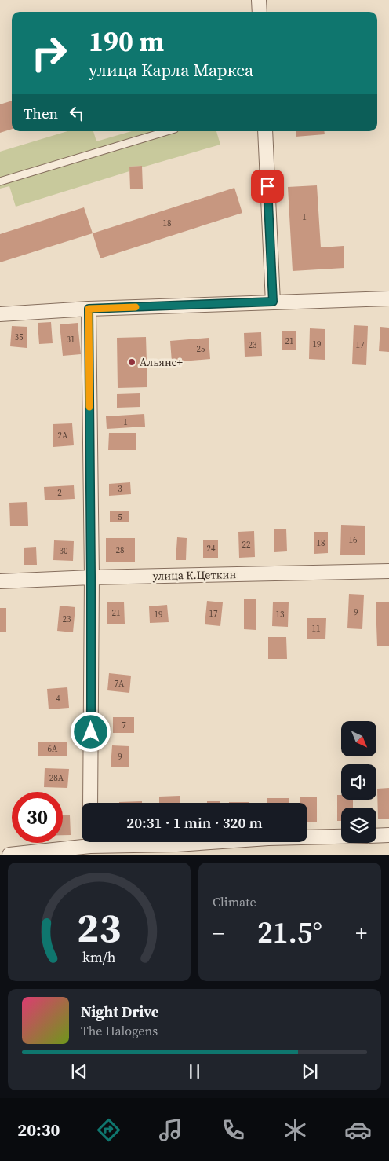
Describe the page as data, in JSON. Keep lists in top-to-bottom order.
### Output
{
  "streets": {
    "street": ["улица К.Цеткин"]
  },
  "places": ["Альянс+"],
  "house_numbers": [
    "1",
    "18",
    "35",
    "31",
    "21",
    "19",
    "23",
    "17",
    "25",
    "1",
    "2А",
    "3",
    "2",
    "5",
    "16",
    "18",
    "22",
    "24",
    "28",
    "30",
    "9",
    "21",
    "17",
    "19",
    "13",
    "23",
    "11",
    "7А",
    "4",
    "7",
    "6А",
    "9",
    "28А"
  ],
  "north": "bottom right",
  "page": {
    "turn": ["190 m", "улица Карла Маркса"],
    "then": "Then",
    "limit": "30",
    "trip": "20:31 · 1 min · 320 m",
    "tile": "Climate",
    "heat": ["−", "21.5°", "+"],
    "song": ["Night Drive", "The Halogens"],
    "tabs": "20:30",
    "gauge": ["23", "km/h"]
  }
}
